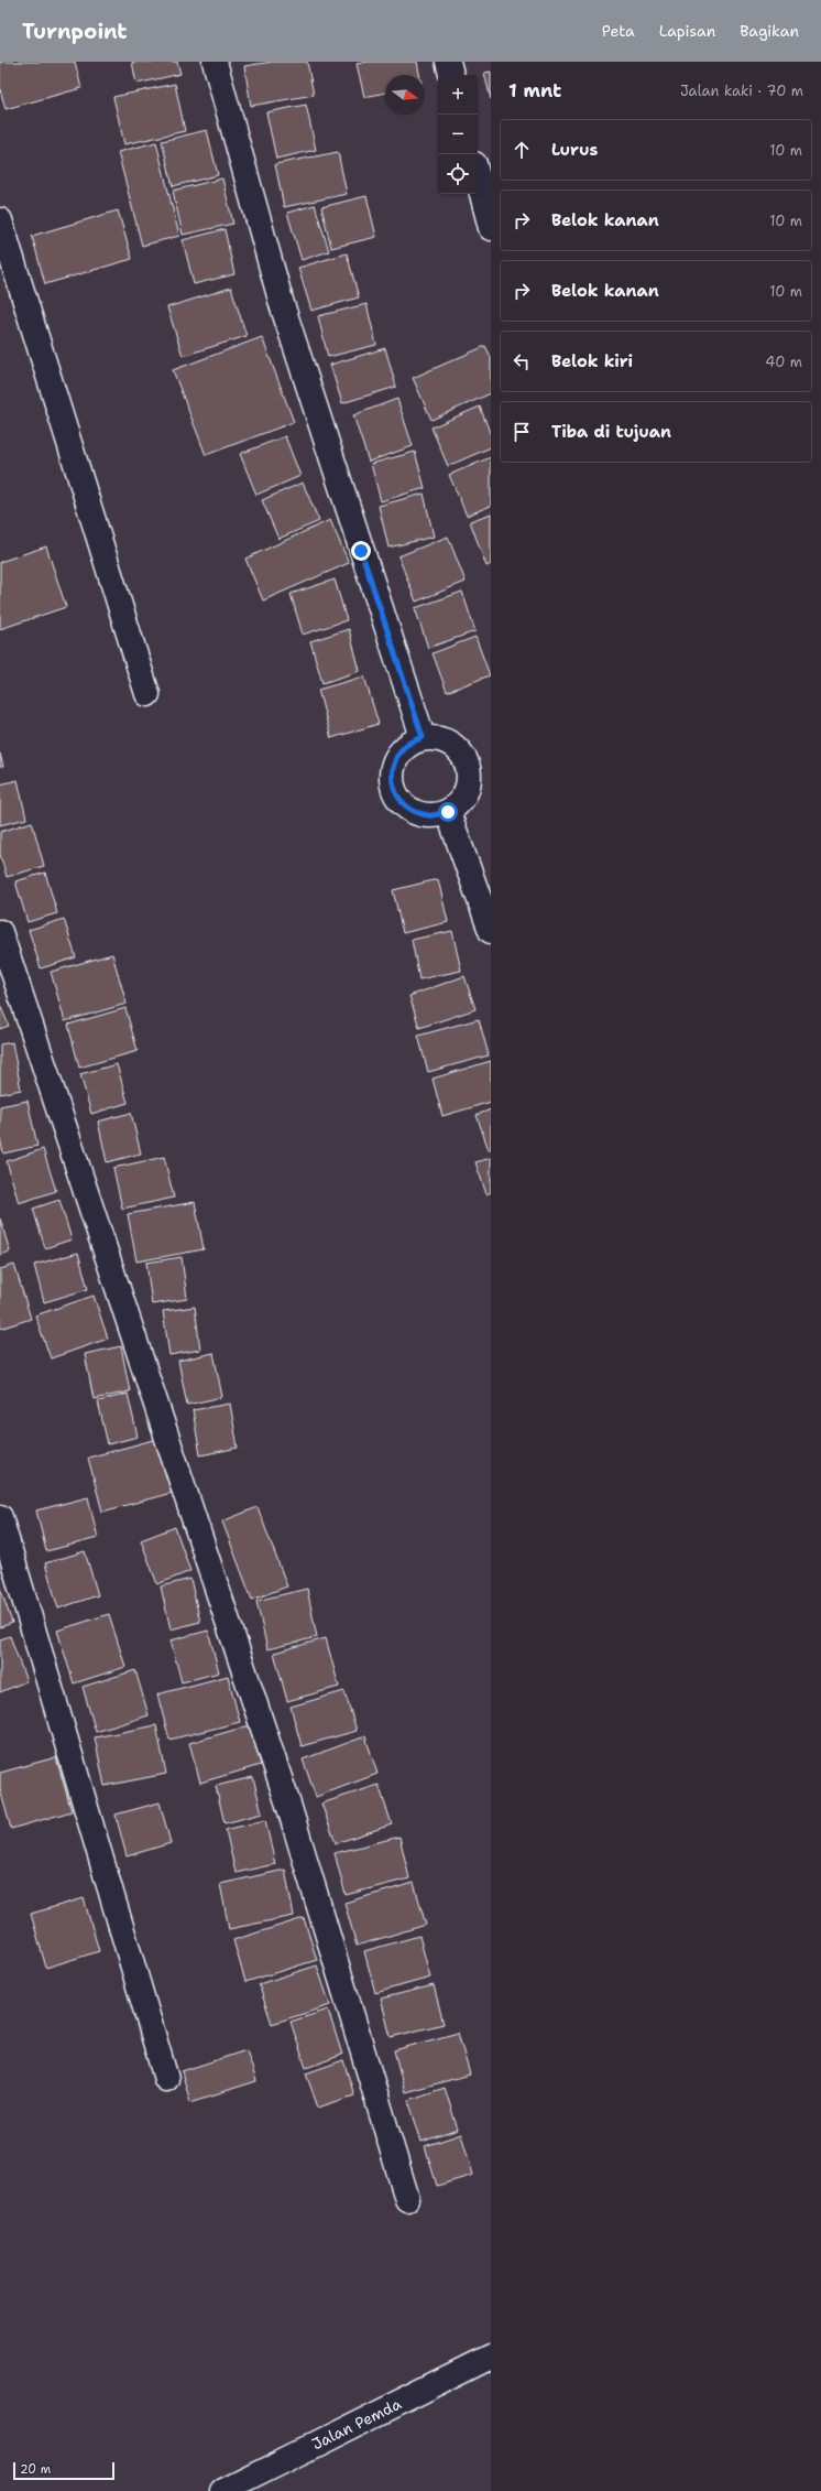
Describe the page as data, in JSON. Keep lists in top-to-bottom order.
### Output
{
  "streets": {
    "street": ["Jalan Pemda"]
  },
  "scale_bar": "20 m",
  "north": "right",
  "page": {
    "header": "Turnpoint",
    "nav": ["Peta", "Lapisan", "Bagikan"],
    "heading": ["1 mnt", "Jalan kaki · 70 m"],
    "map_buttons": ["+", "−"],
    "list": [
      ["Lurus", "10 m"],
      ["Belok kanan", "10 m"],
      ["Belok kanan", "10 m"],
      ["Belok kiri", "40 m"],
      "Tiba di tujuan"
    ],
    "scale": "20 m"
  }
}
